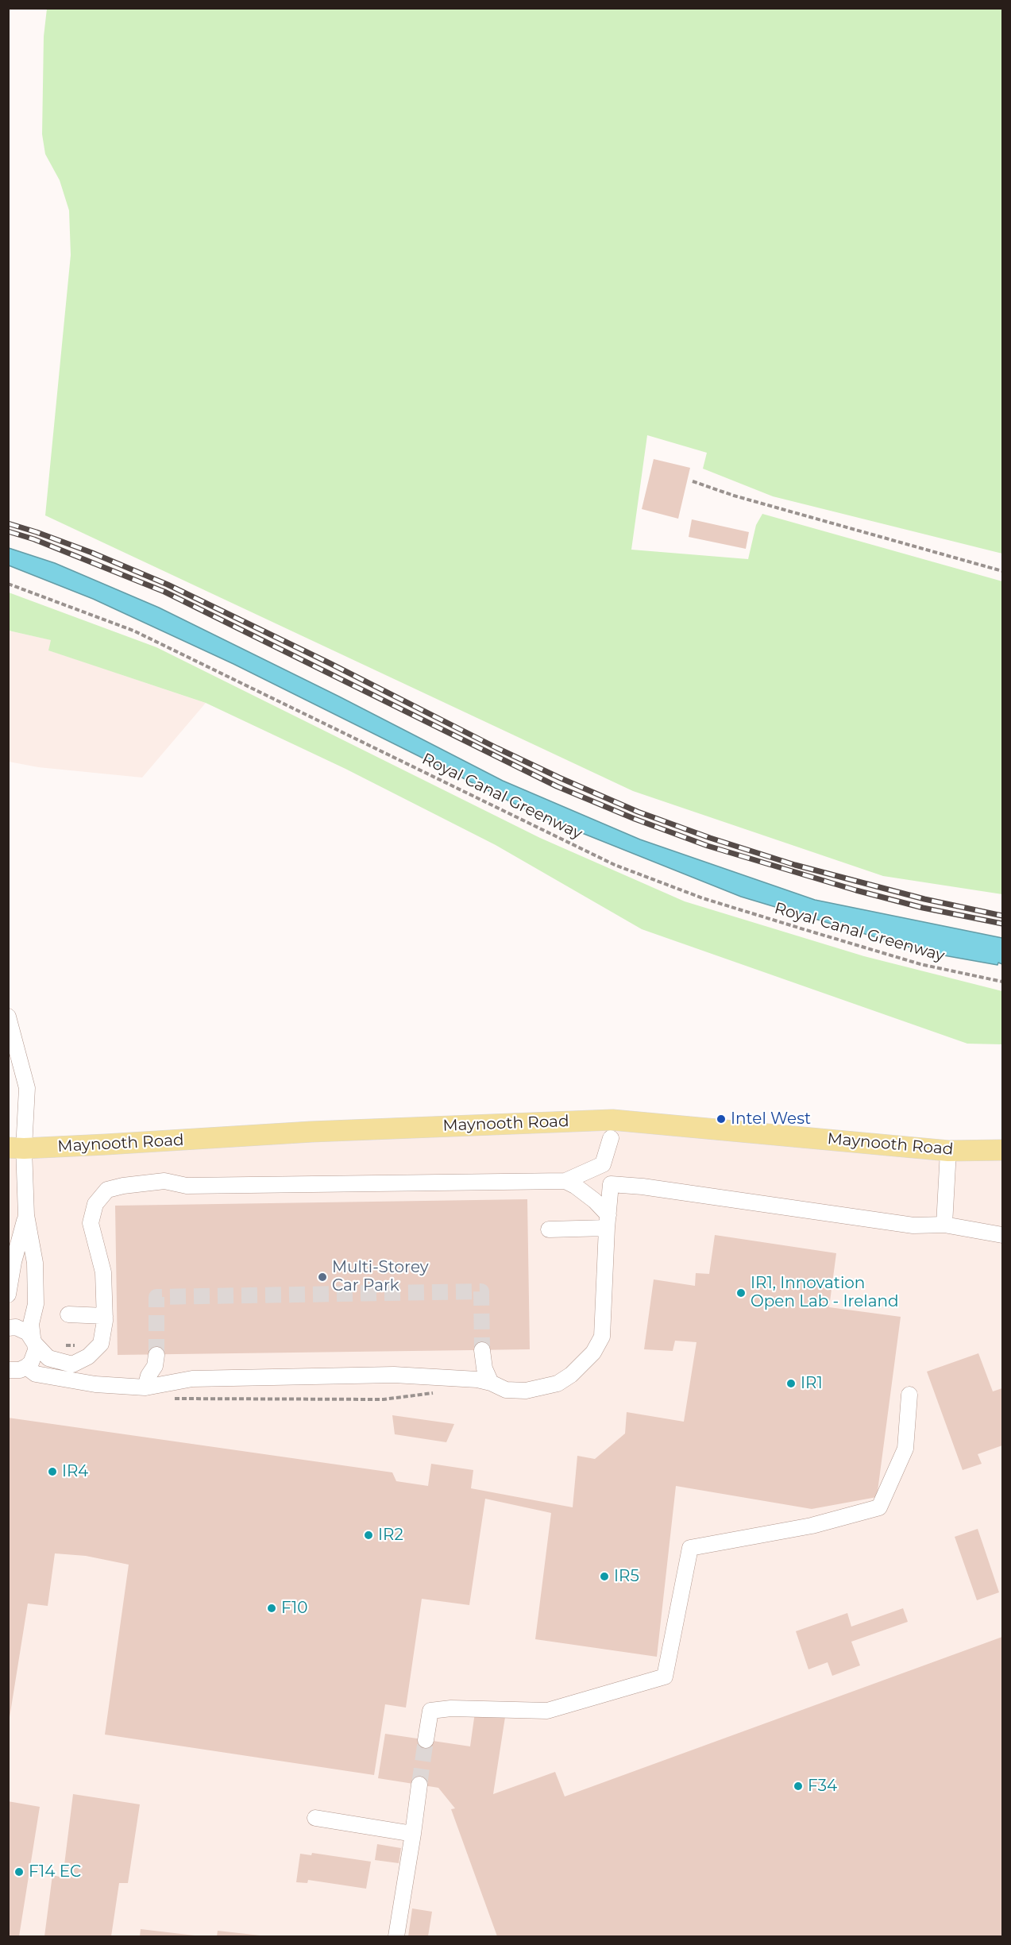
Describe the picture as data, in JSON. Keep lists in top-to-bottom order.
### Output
{
  "streets": {
    "main road": ["Maynooth Road"],
    "path": ["Royal Canal Greenway"]
  },
  "places": [
    "Intel West",
    "Multi-Storey Car Park",
    "IR1, Innovation Open Lab - Ireland",
    "IR1",
    "IR4",
    "IR2",
    "IR5",
    "F10",
    "F34",
    "F14 EC"
  ]
}
